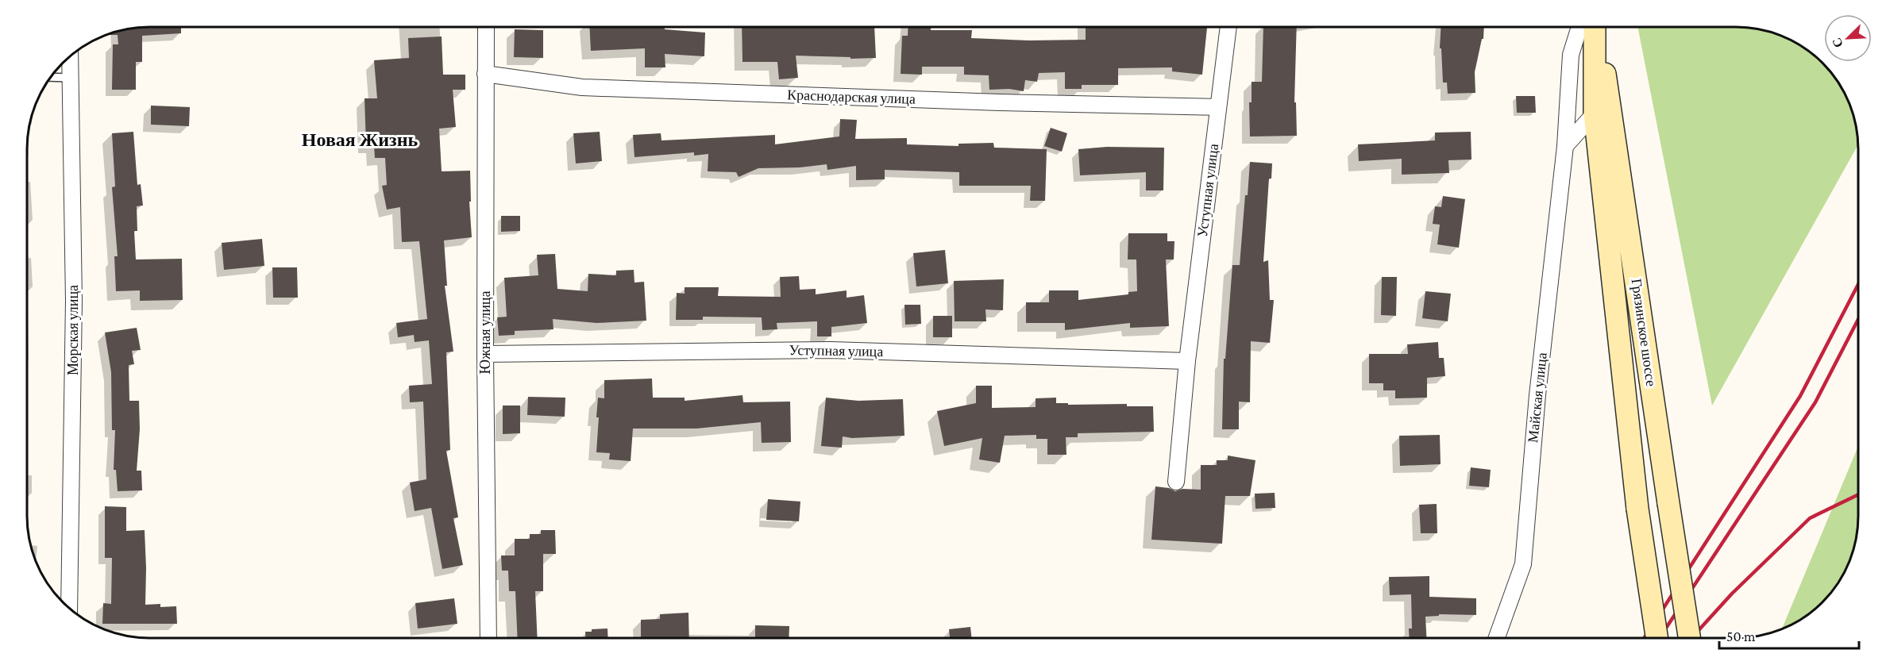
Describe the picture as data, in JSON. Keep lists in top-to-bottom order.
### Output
{
  "streets": {
    "main road": ["Грязинское шоссе"],
    "street": [
      "Краснодарская улица",
      "Уступная улица",
      "Морская улица",
      "Южная улица",
      "Майская улица"
    ]
  },
  "crossings": [
    ["Краснодарская улица", "Уступная улица"],
    ["Краснодарская улица", "Южная улица"],
    ["Уступная улица", "Южная улица"]
  ],
  "districts": ["Новая Жизнь"],
  "scale_bar": "50 m",
  "north": "bottom left"
}
